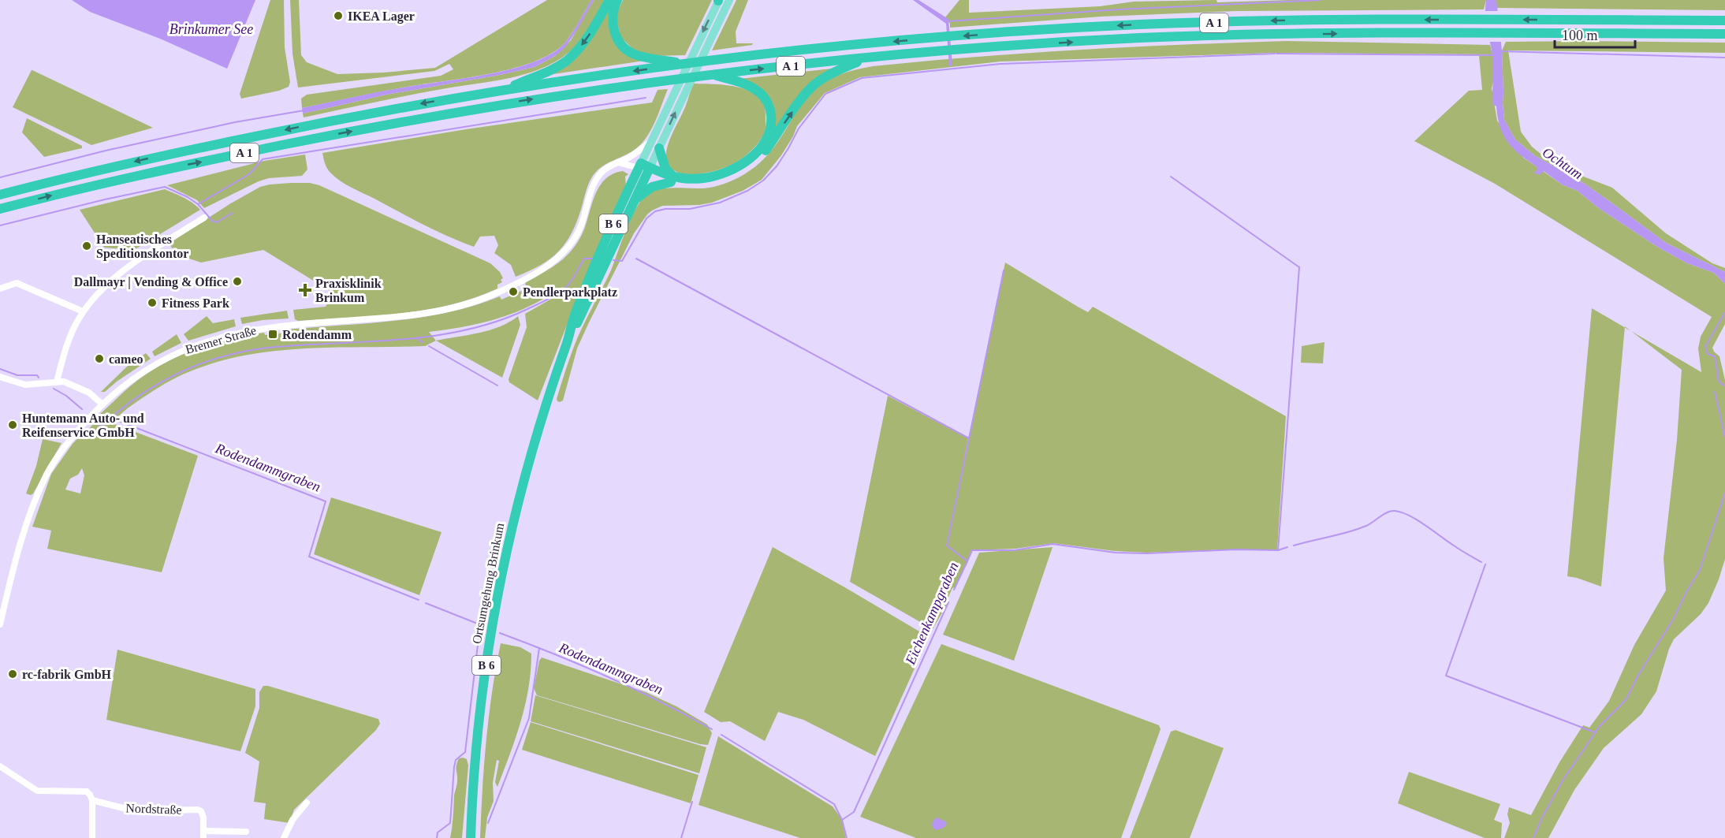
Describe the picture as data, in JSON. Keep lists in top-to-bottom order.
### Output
{
  "streets": {
    "highway": ["A 1", "B 6", "Ortsumgehung Brinkum"],
    "street": ["Bremer Straße", "Nordstraße"]
  },
  "crossings": [
    ["B 6", "Bremer Straße"],
    ["B 6", "Ortsumgehung Brinkum"]
  ],
  "water": [
    "Brinkumer See",
    "Ochtum",
    "Rodendammgraben",
    "Eichenkampgraben"
  ],
  "places": {
    "other": [
      "IKEA Lager",
      "Hanseatisches Speditionskontor",
      "Dallmayr | Vending & Office",
      "Pendlerparkplatz",
      "Fitness Park",
      "cameo",
      "Huntemann Auto- und Reifenservice GmbH",
      "rc-fabrik GmbH"
    ],
    "health": ["Praxisklinik Brinkum"],
    "transit": ["Rodendamm"]
  },
  "scale_bar": "100 m"
}
